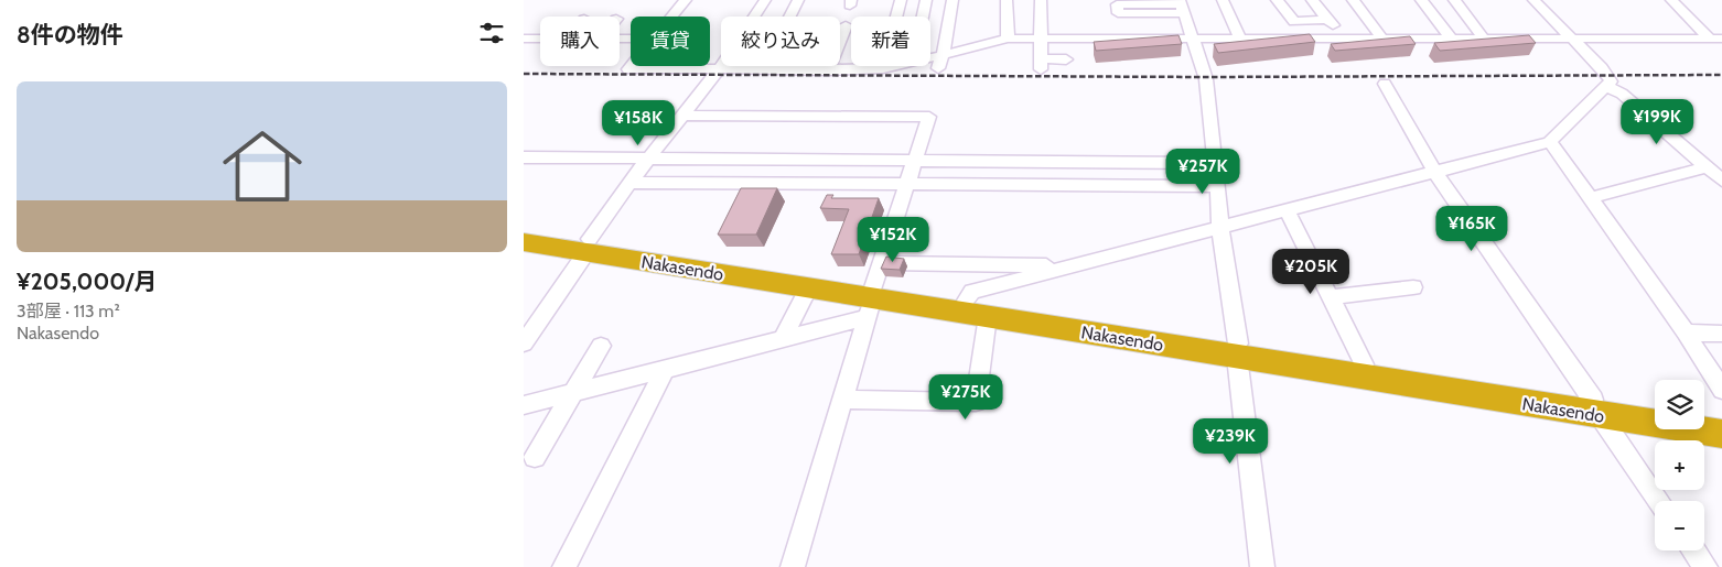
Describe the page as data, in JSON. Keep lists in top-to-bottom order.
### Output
{
  "streets": {
    "highway": ["Nakasendo"]
  },
  "page": {
    "heading": "8件の物件",
    "chip": [
      "購入",
      "賃貸",
      "絞り込み",
      "新着"
    ],
    "list": [
      {
        "name": "¥205,000/月",
        "note": "3部屋 · 113 m² · Nakasendo"
      }
    ],
    "price": [
      "¥199K",
      "¥158K",
      "¥257K",
      "¥165K",
      "¥152K",
      "¥205K",
      "¥275K",
      "¥239K"
    ],
    "map_buttons": ["+", "−"]
  }
}
